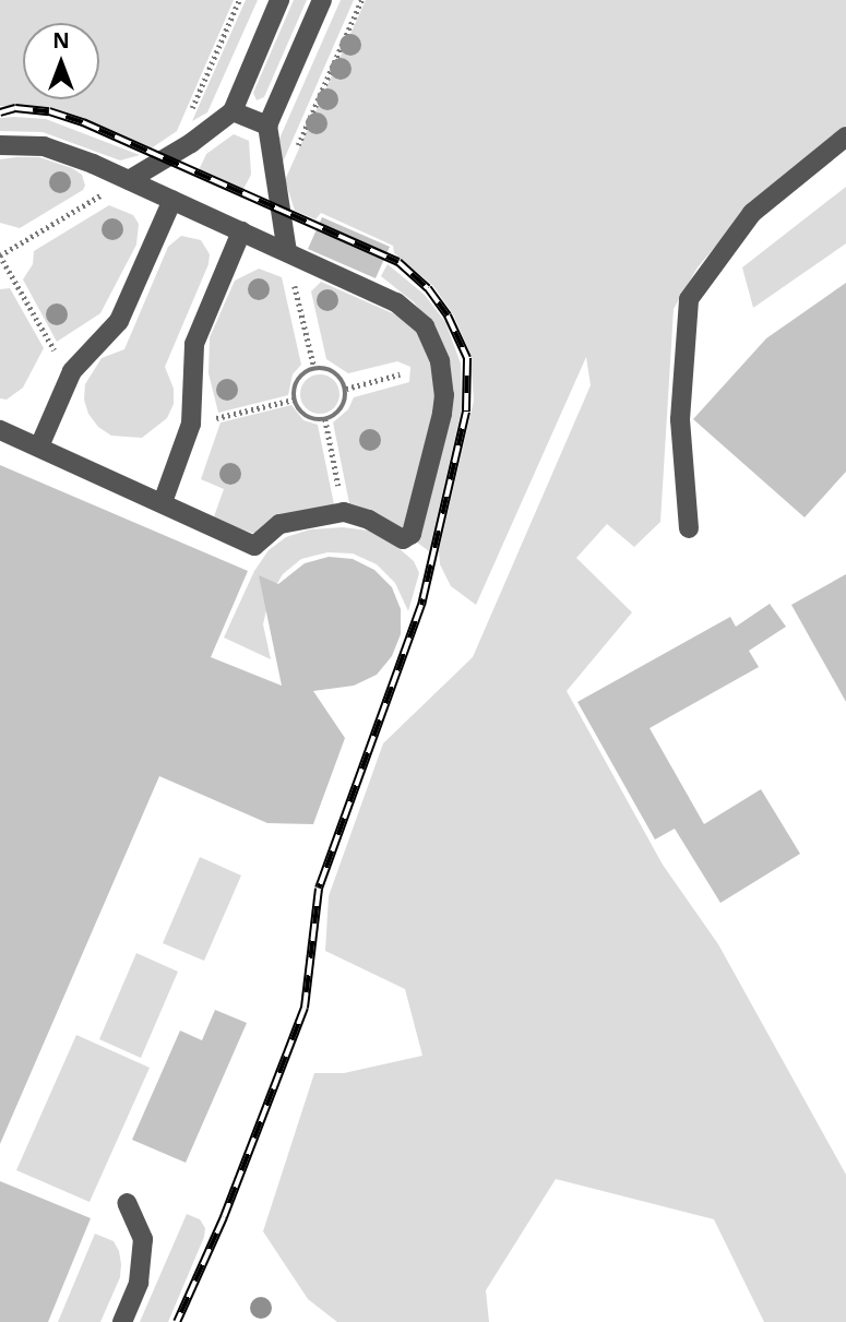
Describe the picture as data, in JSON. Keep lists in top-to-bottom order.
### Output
{
  "north": "top"
}
